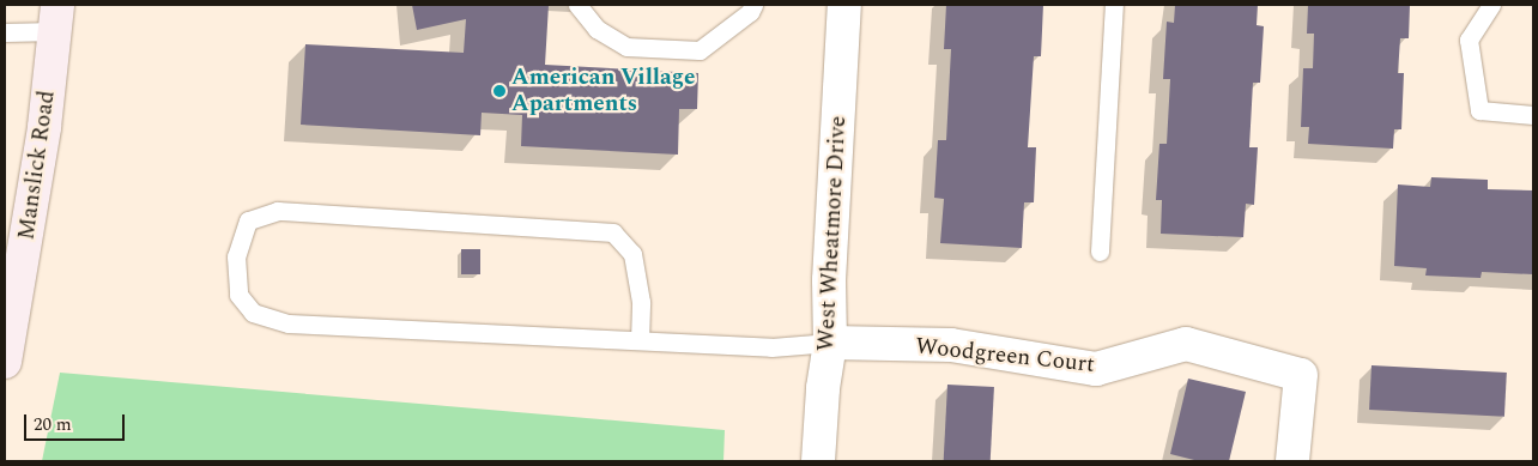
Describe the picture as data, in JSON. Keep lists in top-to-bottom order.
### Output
{
  "streets": {
    "main road": ["Manslick Road"],
    "street": ["West Wheatmore Drive", "Woodgreen Court"]
  },
  "crossings": [
    ["West Wheatmore Drive", "Woodgreen Court"]
  ],
  "places": ["American Village Apartments"],
  "scale_bar": "20 m"
}
